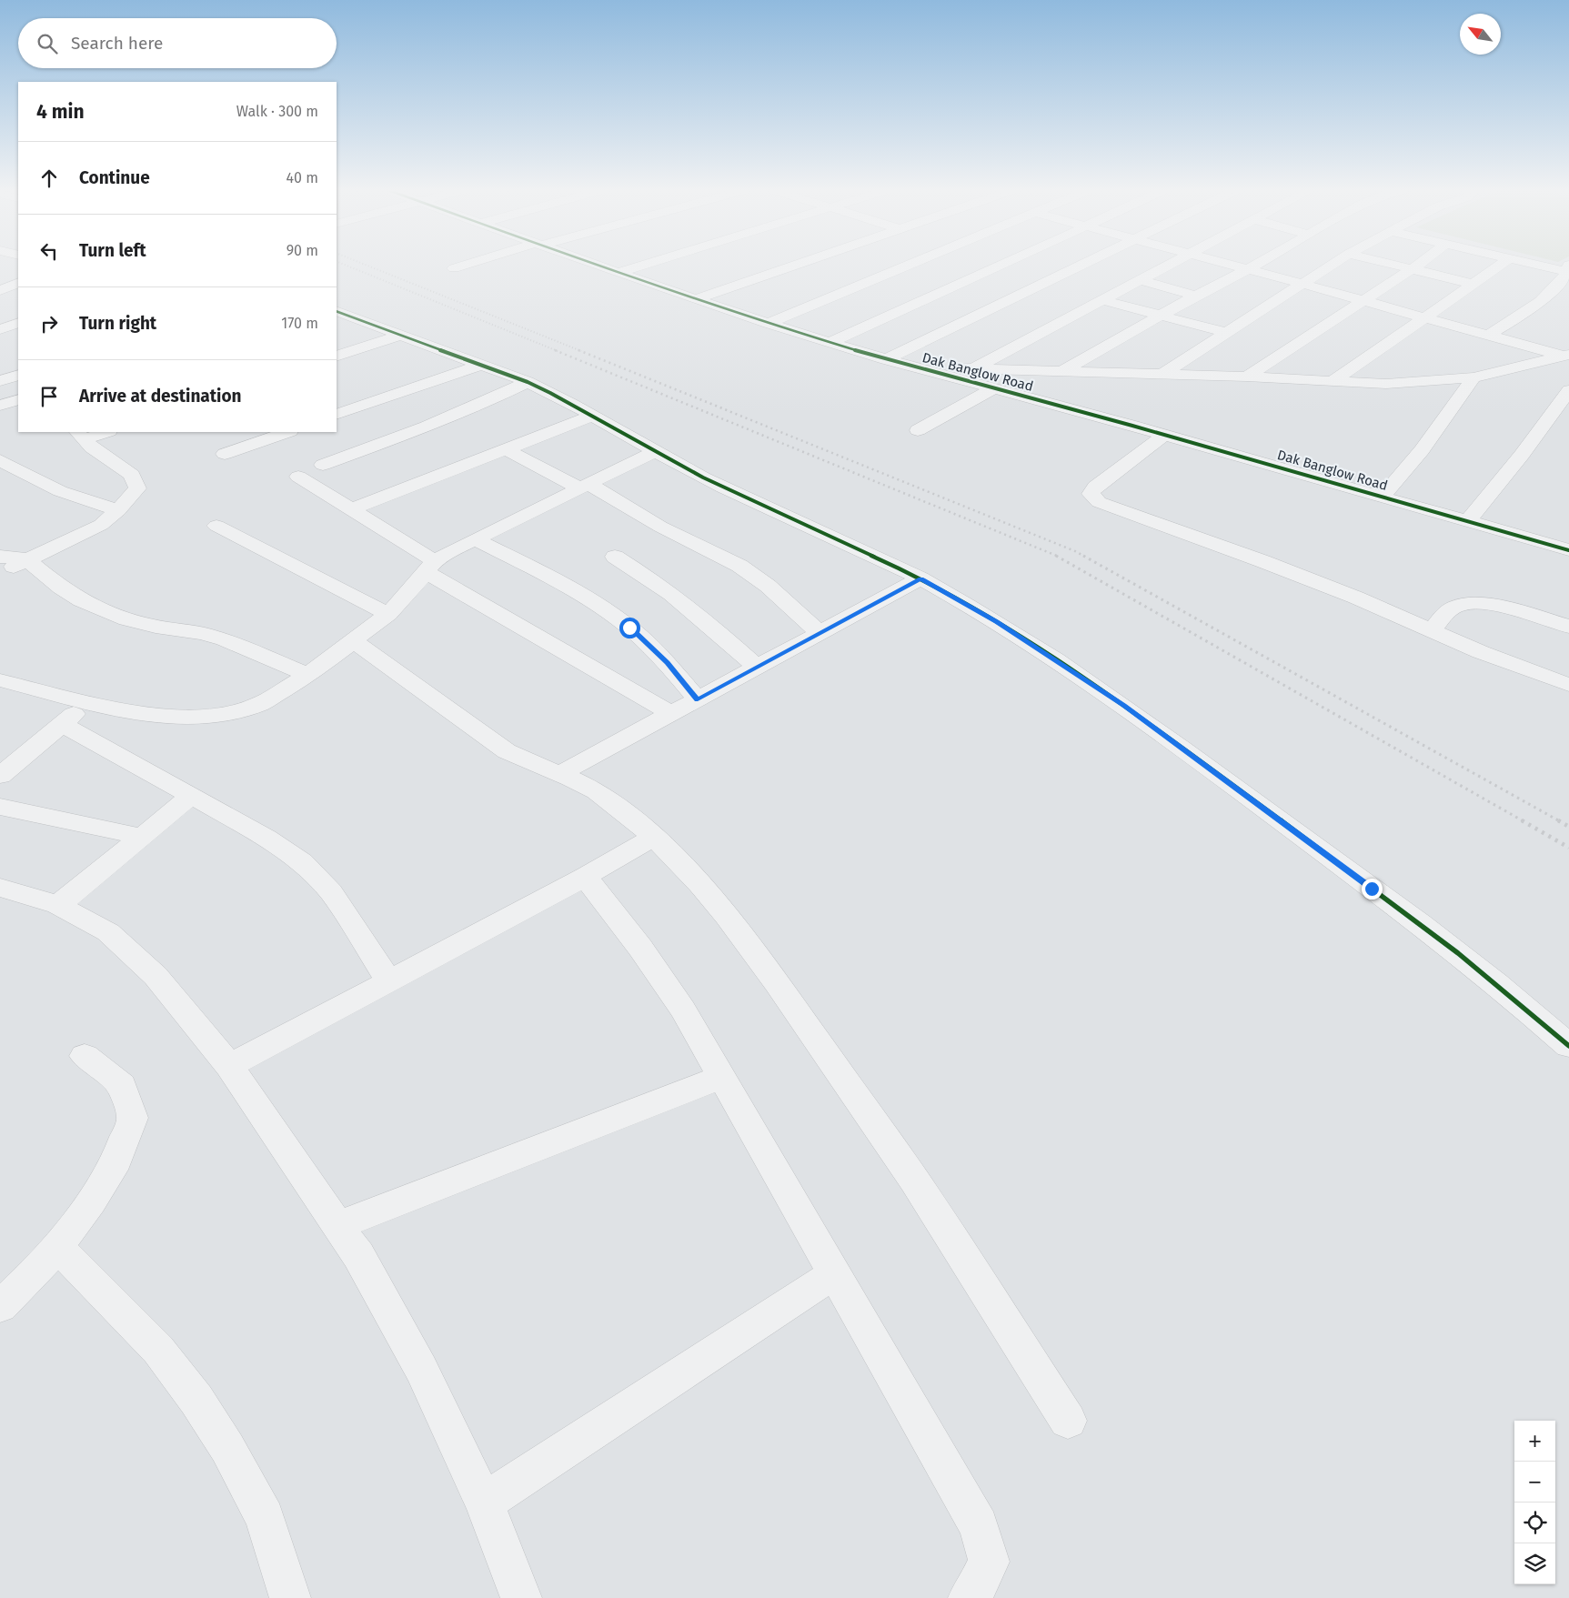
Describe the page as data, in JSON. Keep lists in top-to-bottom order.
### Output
{
  "streets": {
    "street": ["Dak Banglow Road"]
  },
  "north": "top left",
  "page": {
    "search": "Search here",
    "heading": ["4 min", "Walk · 300 m"],
    "list": [
      ["Continue", "40 m"],
      ["Turn left", "90 m"],
      ["Turn right", "170 m"],
      "Arrive at destination"
    ],
    "map_buttons": ["+", "−"]
  }
}
